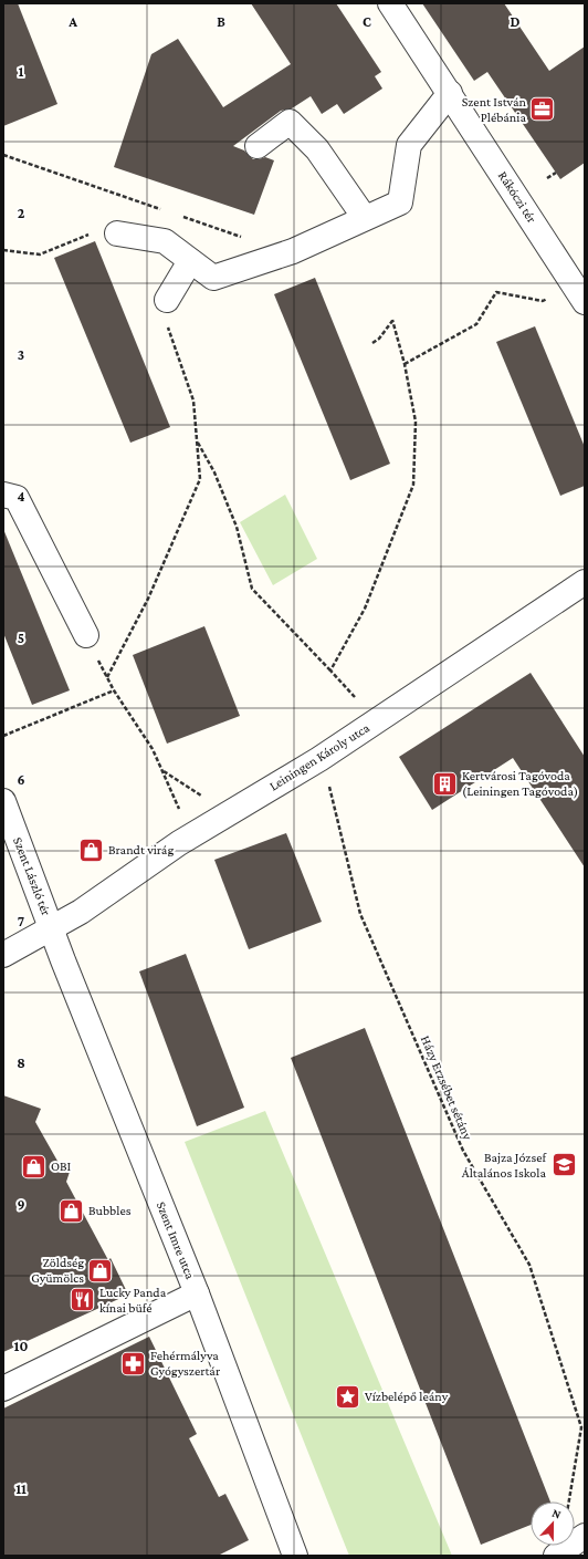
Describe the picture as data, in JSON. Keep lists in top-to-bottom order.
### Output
{
  "streets": {
    "street": [
      "Rákóczi tér",
      "Leiningen Károly utca",
      "Szent László tér",
      "Szent Imre utca"
    ],
    "path": ["Házy Erzsébet sétány"]
  },
  "crossings": [
    ["Leiningen Károly utca", "Szent László tér"],
    ["Leiningen Károly utca", "Házy Erzsébet sétány"],
    ["Leiningen Károly utca", "Szent Imre utca"],
    ["Szent László tér", "Szent Imre utca"]
  ],
  "places": {
    "office": ["Szent István Plébánia"],
    "building": ["Kertvárosi Tagóvoda (Leiningen Tagóvoda)"],
    "shop": [
      "Brandt virág",
      "OBI",
      "Bubbles",
      "Zöldség Gyümölcs"
    ],
    "school or university": ["Bajza József Általános Iskola"],
    "restaurant": ["Lucky Panda kínai büfé"],
    "pharmacy": ["Fehérmályva Gyógyszertár"],
    "place": ["Vízbelépő leány"]
  },
  "north": "top",
  "grid": {
    "columns": [
      "A",
      "B",
      "C",
      "D"
    ],
    "rows": [
      "1",
      "2",
      "3",
      "4",
      "5",
      "6",
      "7",
      "8",
      "9",
      "10",
      "11"
    ]
  }
}
